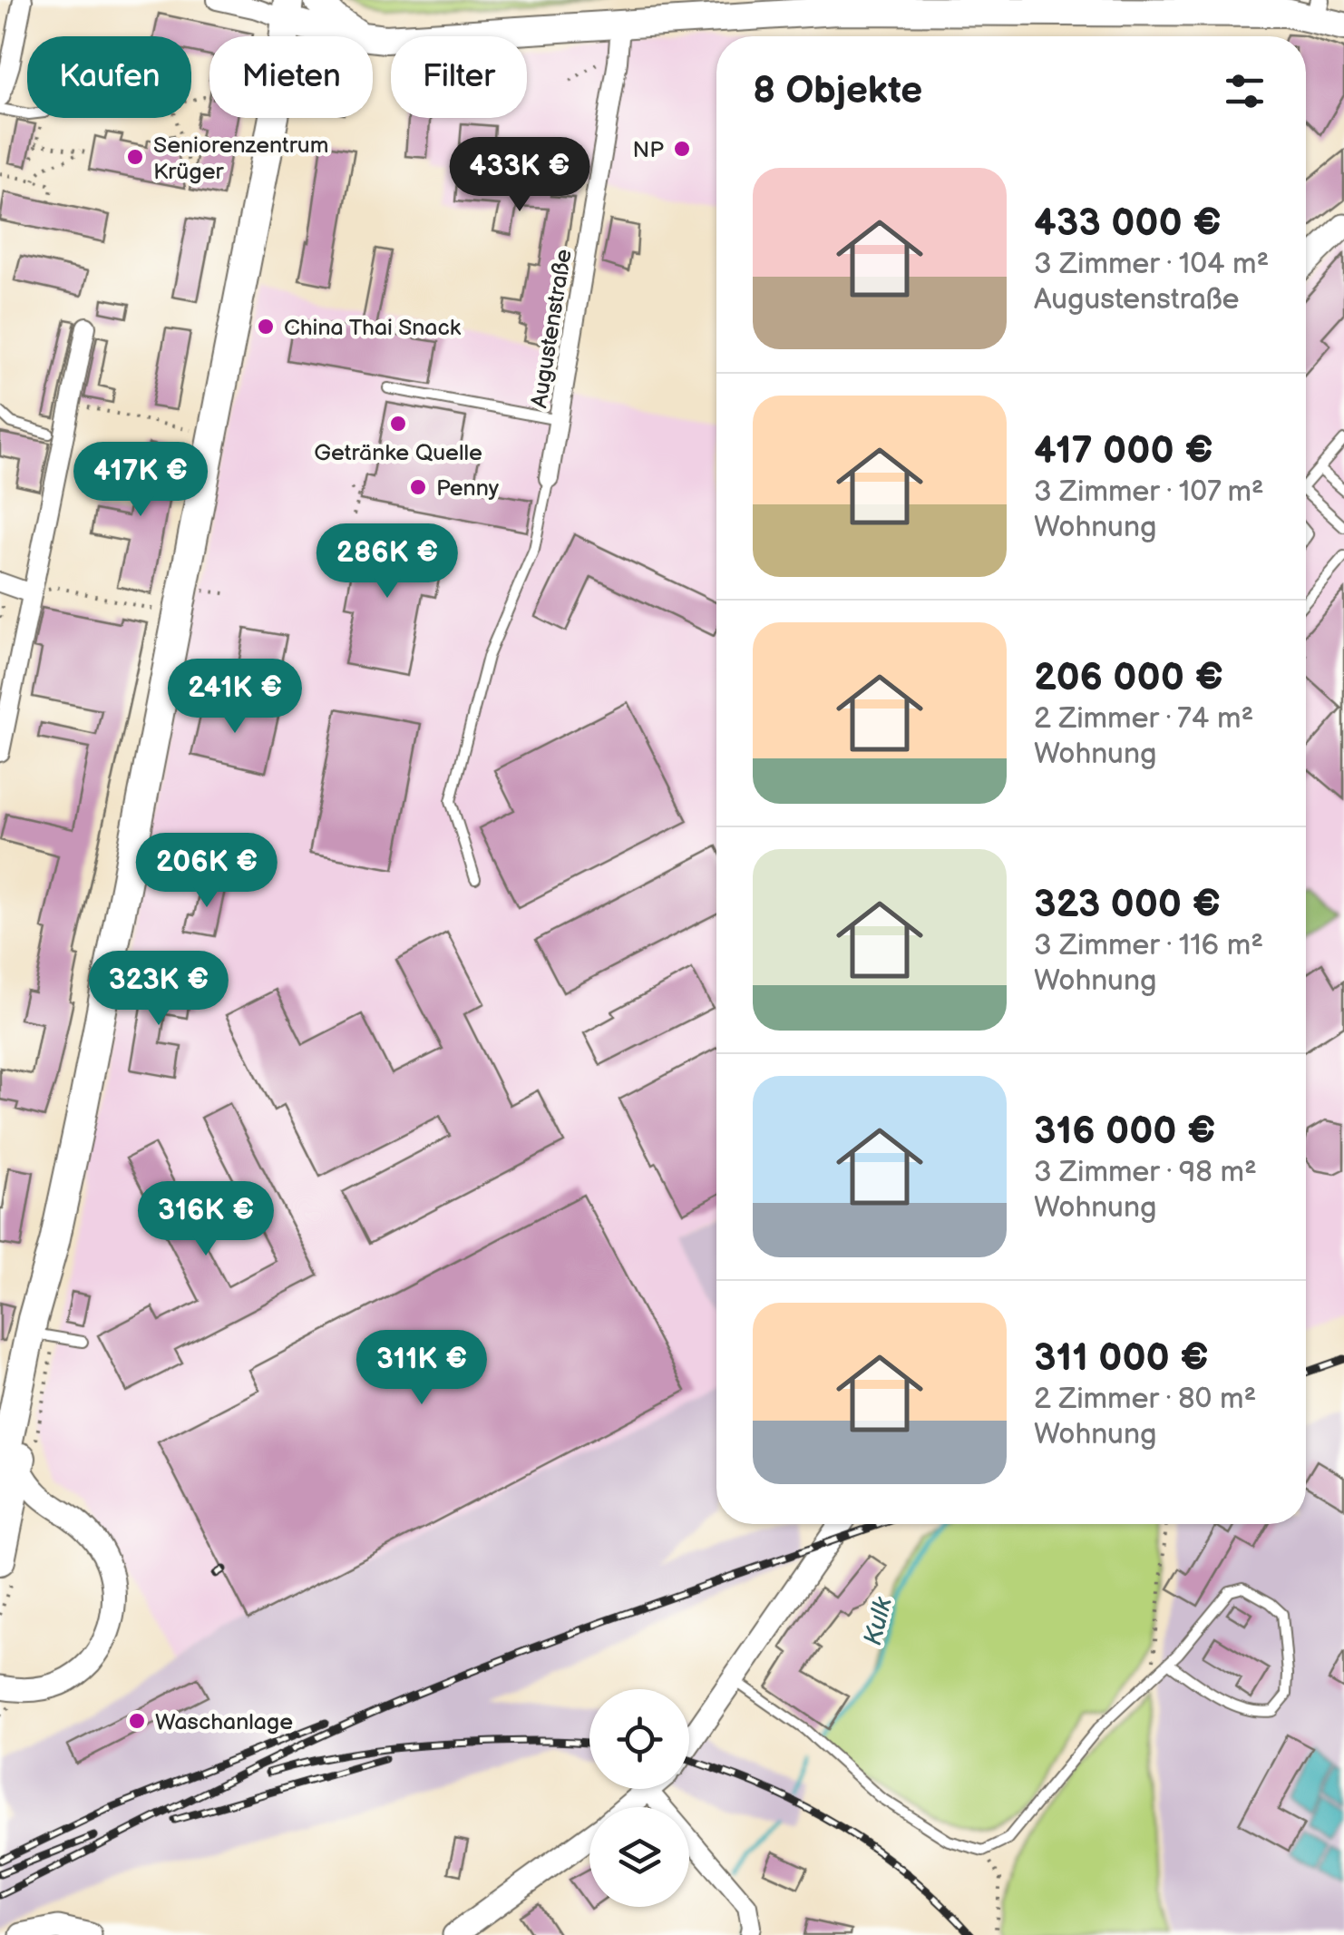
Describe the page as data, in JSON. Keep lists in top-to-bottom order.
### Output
{
  "streets": {
    "street": ["Augustenstraße"]
  },
  "water": ["Kulk"],
  "places": [
    "NP",
    "Seniorenzentrum Krüger",
    "China Thai Snack",
    "Getränke Quelle",
    "Penny",
    "Waschanlage"
  ],
  "page": {
    "chip": ["Kaufen", "Mieten", "Filter"],
    "heading": "8 Objekte",
    "price": [
      "433K €",
      "417K €",
      "286K €",
      "241K €",
      "206K €",
      "323K €",
      "316K €",
      "311K €"
    ],
    "list": [
      {
        "name": "433 000 €",
        "note": "3 Zimmer · 104 m² · Augustenstraße"
      },
      {
        "name": "417 000 €",
        "note": "3 Zimmer · 107 m² · Wohnung"
      },
      {
        "name": "206 000 €",
        "note": "2 Zimmer · 74 m² · Wohnung"
      },
      {
        "name": "323 000 €",
        "note": "3 Zimmer · 116 m² · Wohnung"
      },
      {
        "name": "316 000 €",
        "note": "3 Zimmer · 98 m² · Wohnung"
      },
      {
        "name": "311 000 €",
        "note": "2 Zimmer · 80 m² · Wohnung"
      }
    ]
  }
}
